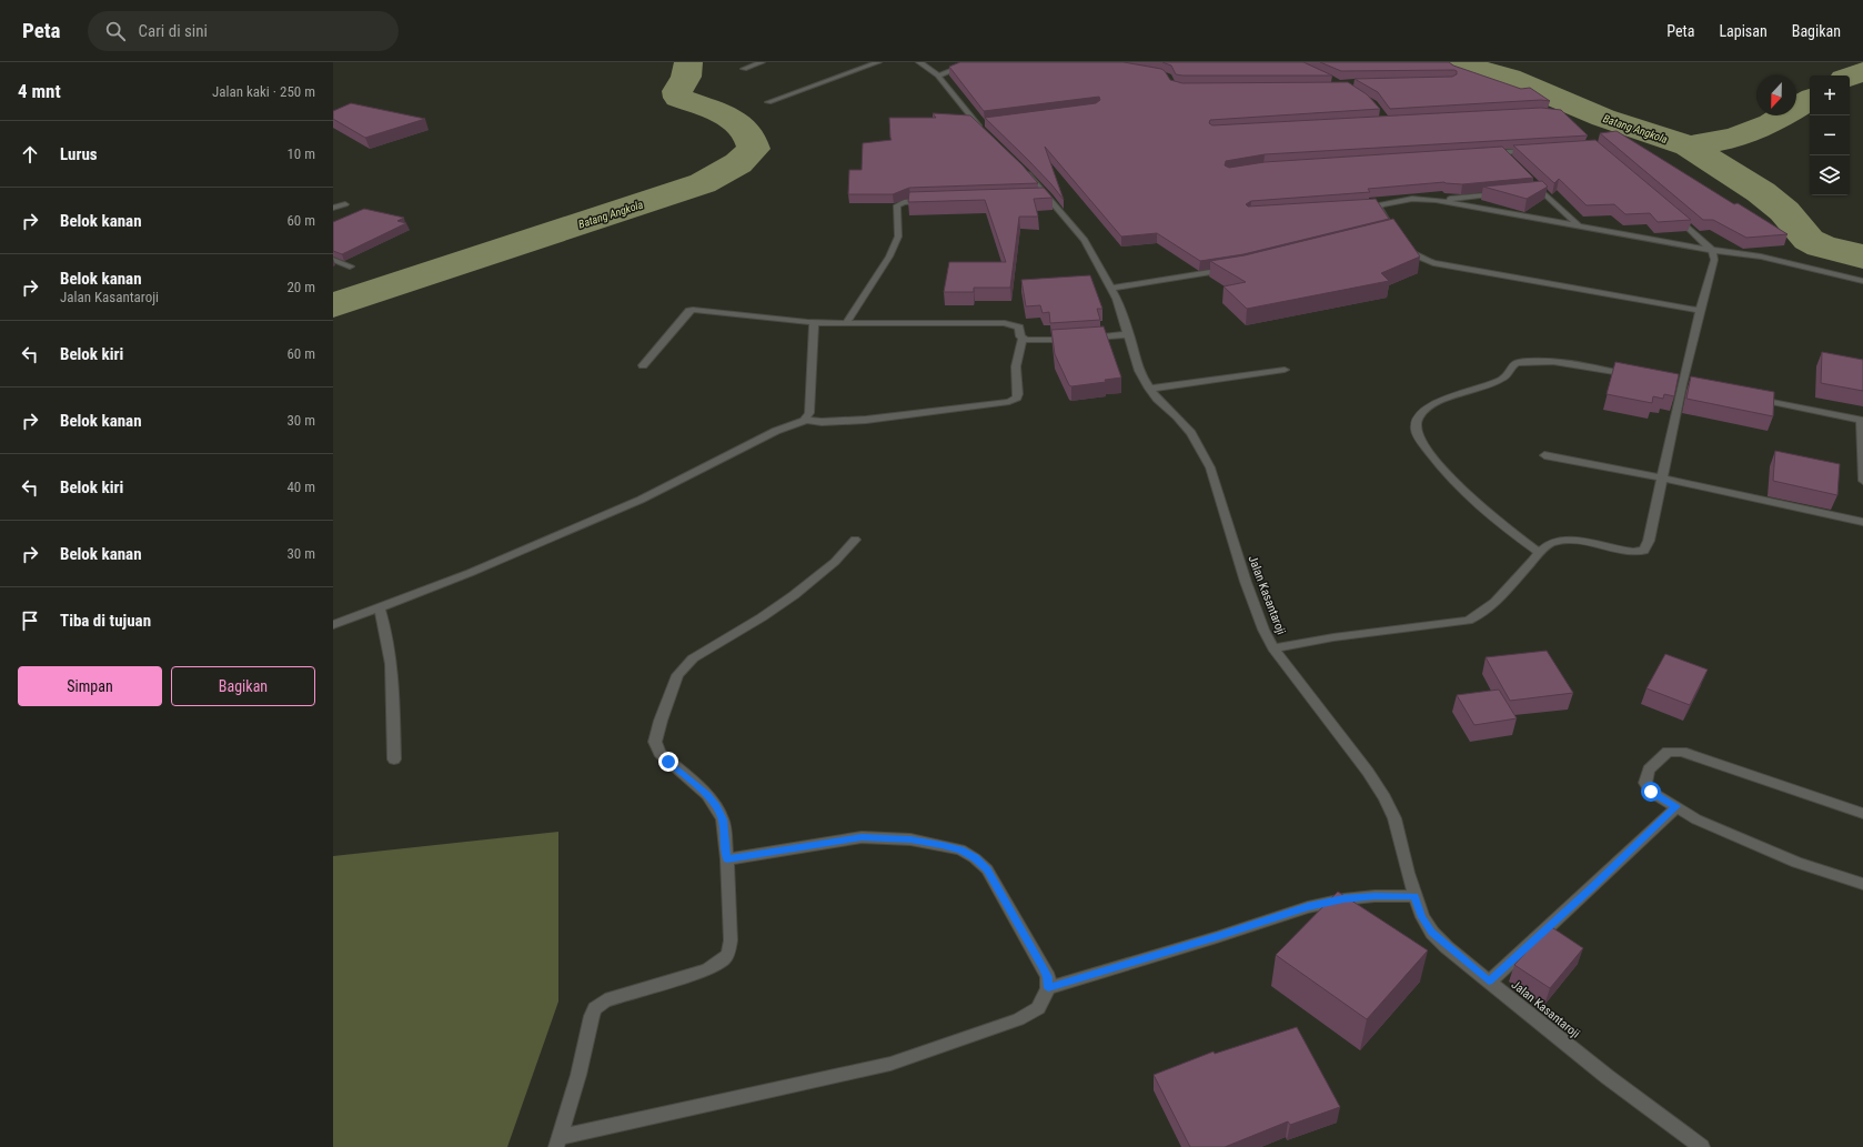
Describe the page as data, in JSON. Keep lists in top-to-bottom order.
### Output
{
  "streets": {
    "street": ["Jalan Kasantaroji"]
  },
  "water": ["Batang Angkola"],
  "north": "bottom",
  "page": {
    "header": "Peta",
    "search": "Cari di sini",
    "nav": ["Peta", "Lapisan", "Bagikan"],
    "heading": ["4 mnt", "Jalan kaki · 250 m"],
    "map_buttons": ["+", "−"],
    "list": [
      ["Lurus", "10 m"],
      ["Belok kanan", "60 m"],
      ["Belok kanan", "Jalan Kasantaroji", "20 m"],
      ["Belok kiri", "60 m"],
      ["Belok kanan", "30 m"],
      ["Belok kiri", "40 m"],
      ["Belok kanan", "30 m"],
      "Tiba di tujuan"
    ],
    "buttons": ["Simpan", "Bagikan"]
  }
}
